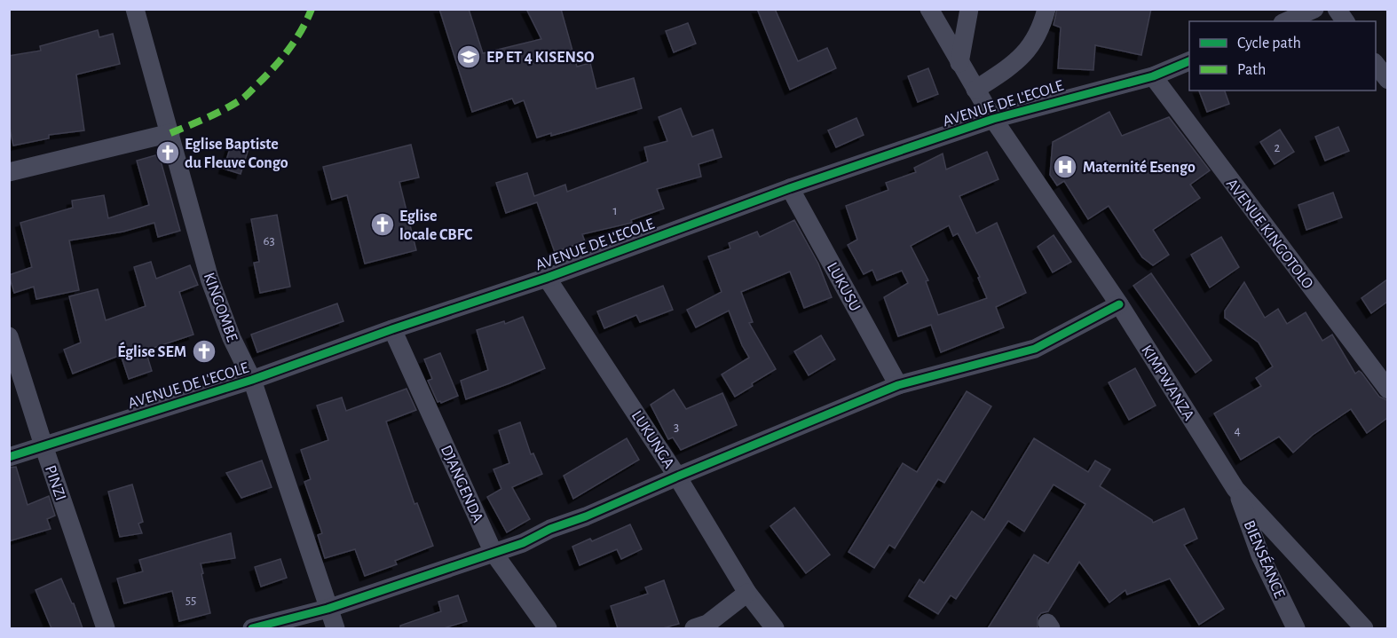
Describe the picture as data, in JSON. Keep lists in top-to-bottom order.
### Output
{
  "streets": {
    "street": [
      "AVENUE DE L'ECOLE",
      "AVENUE KINGOTOLO",
      "LUKUSU",
      "KINGOMBE",
      "KIMPWANZA",
      "LUKUNGA",
      "PINZI",
      "DJANGENDA",
      "BIENSÉANCE"
    ]
  },
  "crossings": [
    ["AVENUE DE L'ECOLE", "AVENUE KINGOTOLO"],
    ["AVENUE DE L'ECOLE", "LUKUSU"],
    ["AVENUE DE L'ECOLE", "KINGOMBE"],
    ["AVENUE DE L'ECOLE", "KIMPWANZA"],
    ["AVENUE DE L'ECOLE", "LUKUNGA"],
    ["AVENUE DE L'ECOLE", "PINZI"],
    ["AVENUE DE L'ECOLE", "DJANGENDA"],
    ["KIMPWANZA", "BIENSÉANCE"]
  ],
  "places": {
    "school or university": ["EP ET 4 KISENSO"],
    "church": ["Eglise Baptiste du Fleuve Congo", "Eglise locale CBFC", "Église SEM"],
    "hospital": ["Maternité Esengo"]
  },
  "house_numbers": [
    "2",
    "1",
    "63",
    "3",
    "4",
    "55"
  ],
  "legend": ["Cycle path", "Path"]
}
